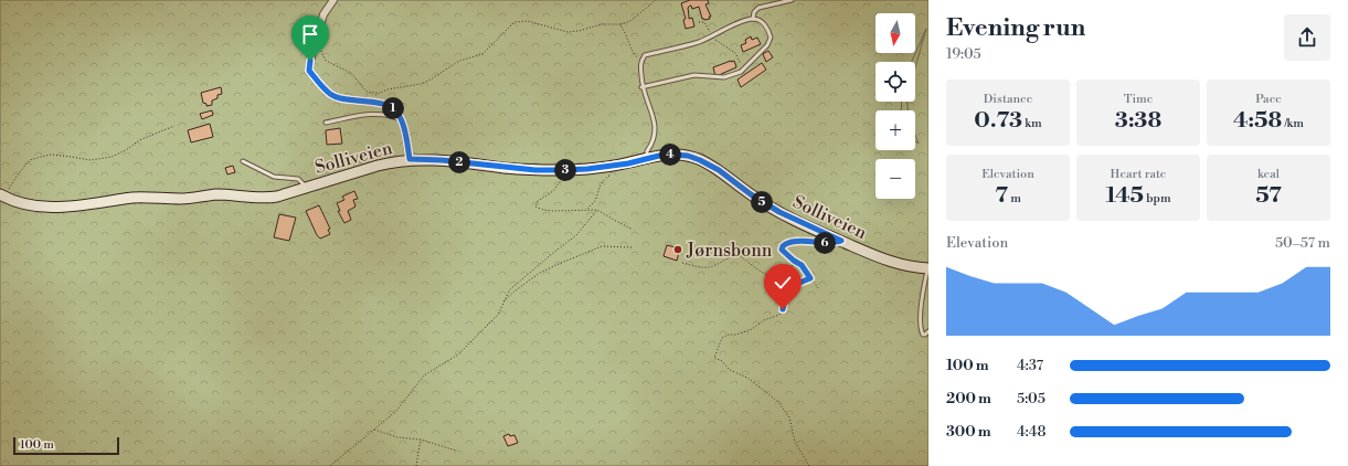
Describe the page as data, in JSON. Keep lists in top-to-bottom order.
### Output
{
  "streets": {
    "street": ["Solliveien"]
  },
  "places": ["Jørnsbonn"],
  "scale_bar": "100 m",
  "north": "bottom",
  "page": {
    "heading": ["Evening run", "19:05"],
    "map_buttons": ["+", "−"],
    "stats": [
      ["Distance", "0.73 km"],
      ["Time", "3:38"],
      ["Pace", "4:58 /km"],
      ["Elevation", "7 m"],
      ["Heart rate", "145 bpm"],
      ["kcal", "57"]
    ],
    "pins": [
      "1",
      "4",
      "2",
      "3",
      "5",
      "6"
    ],
    "chart": ["Elevation", "50–57 m"],
    "list": [
      {
        "name": "100 m",
        "note": "4:37"
      },
      {
        "name": "200 m",
        "note": "5:05"
      },
      {
        "name": "300 m",
        "note": "4:48"
      }
    ],
    "scale": "100 m"
  }
}
